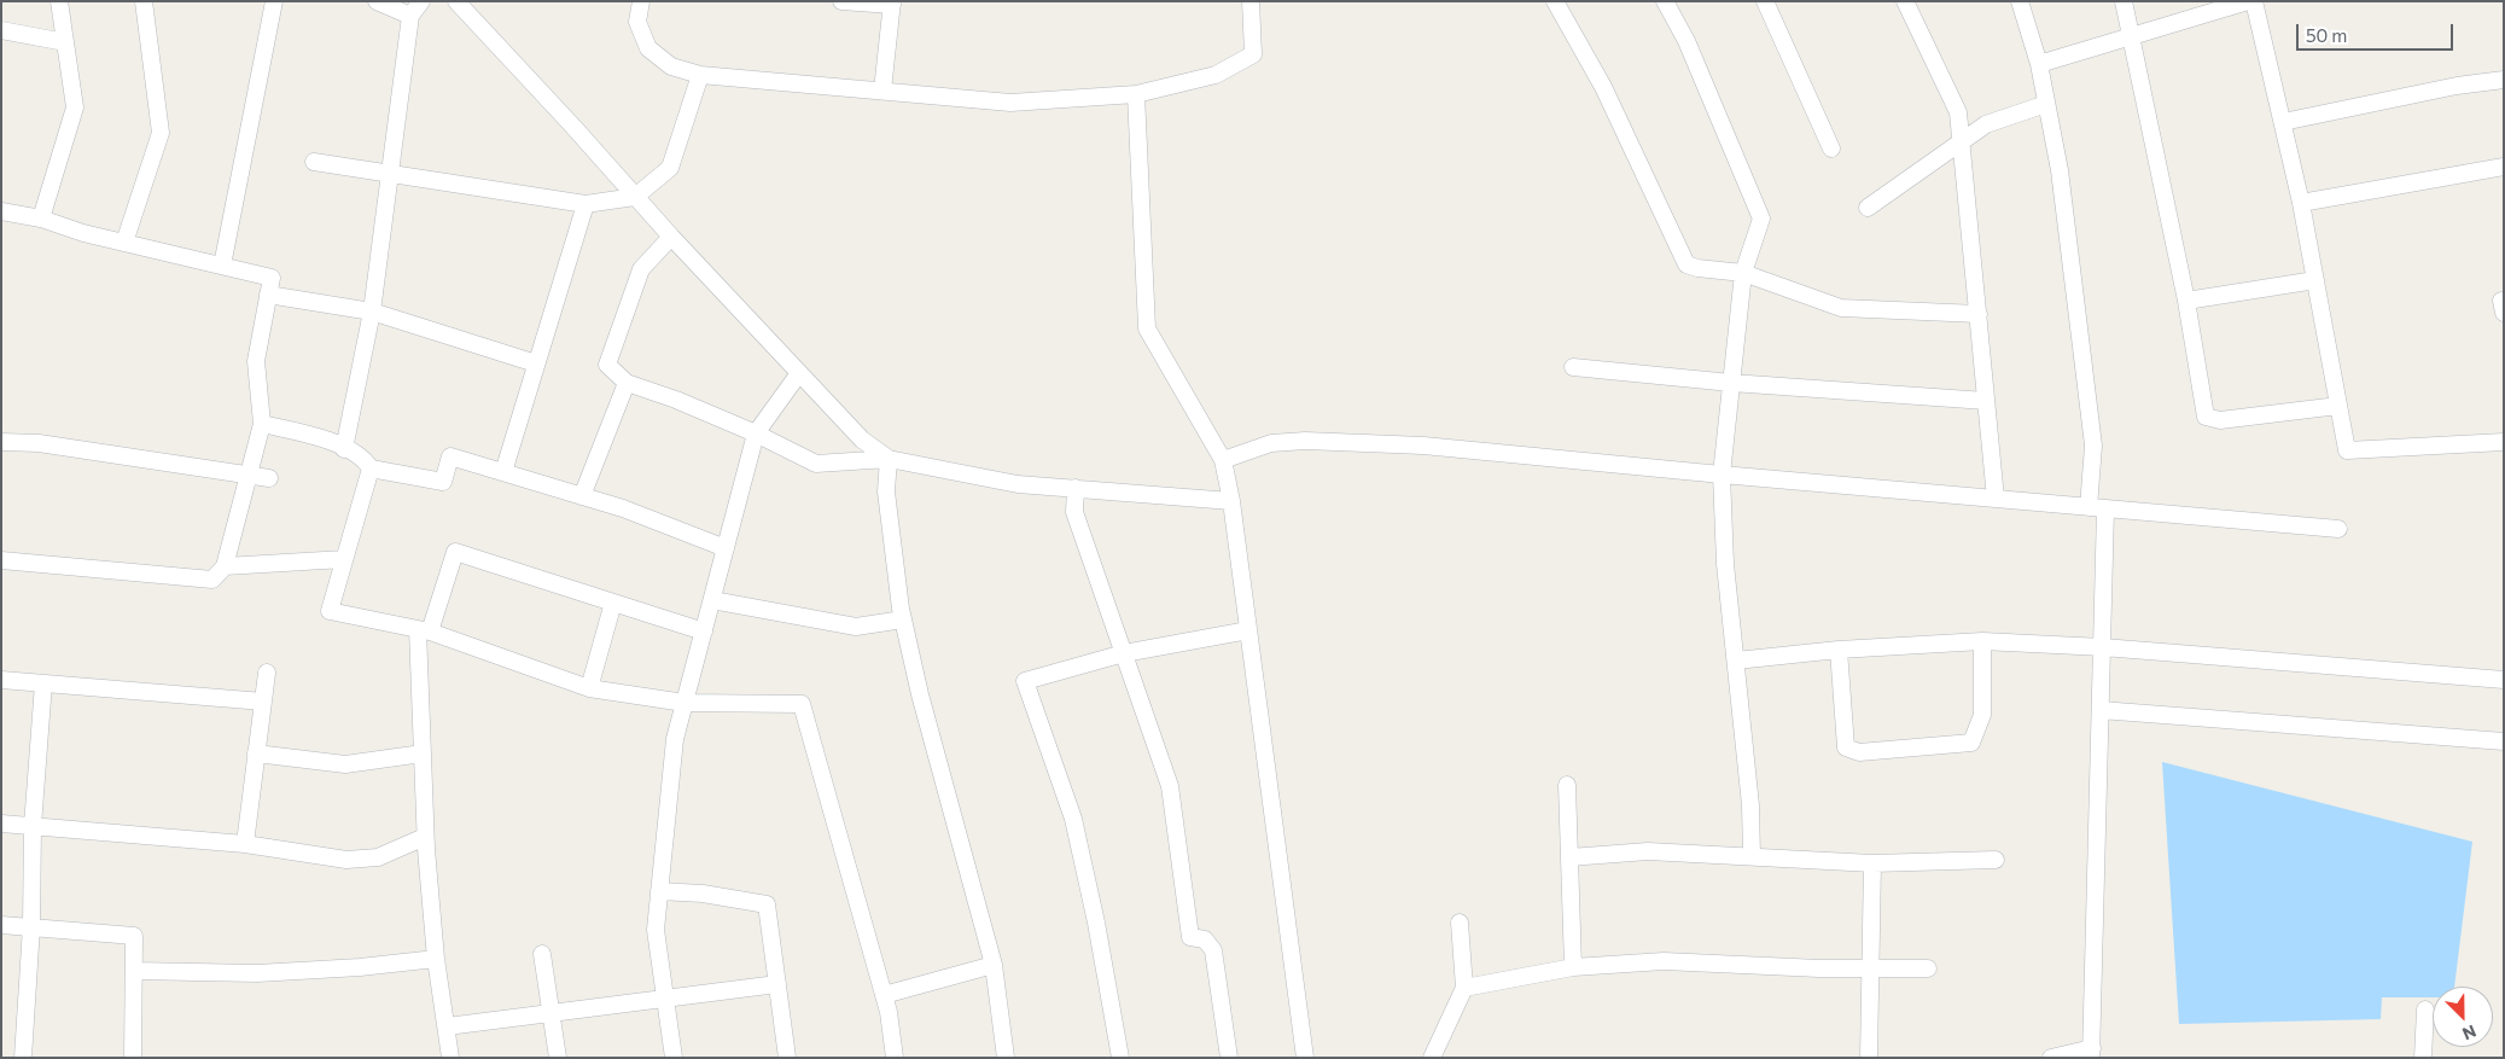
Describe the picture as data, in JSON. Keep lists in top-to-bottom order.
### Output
{
  "scale_bar": "50 m",
  "north": "bottom right"
}
